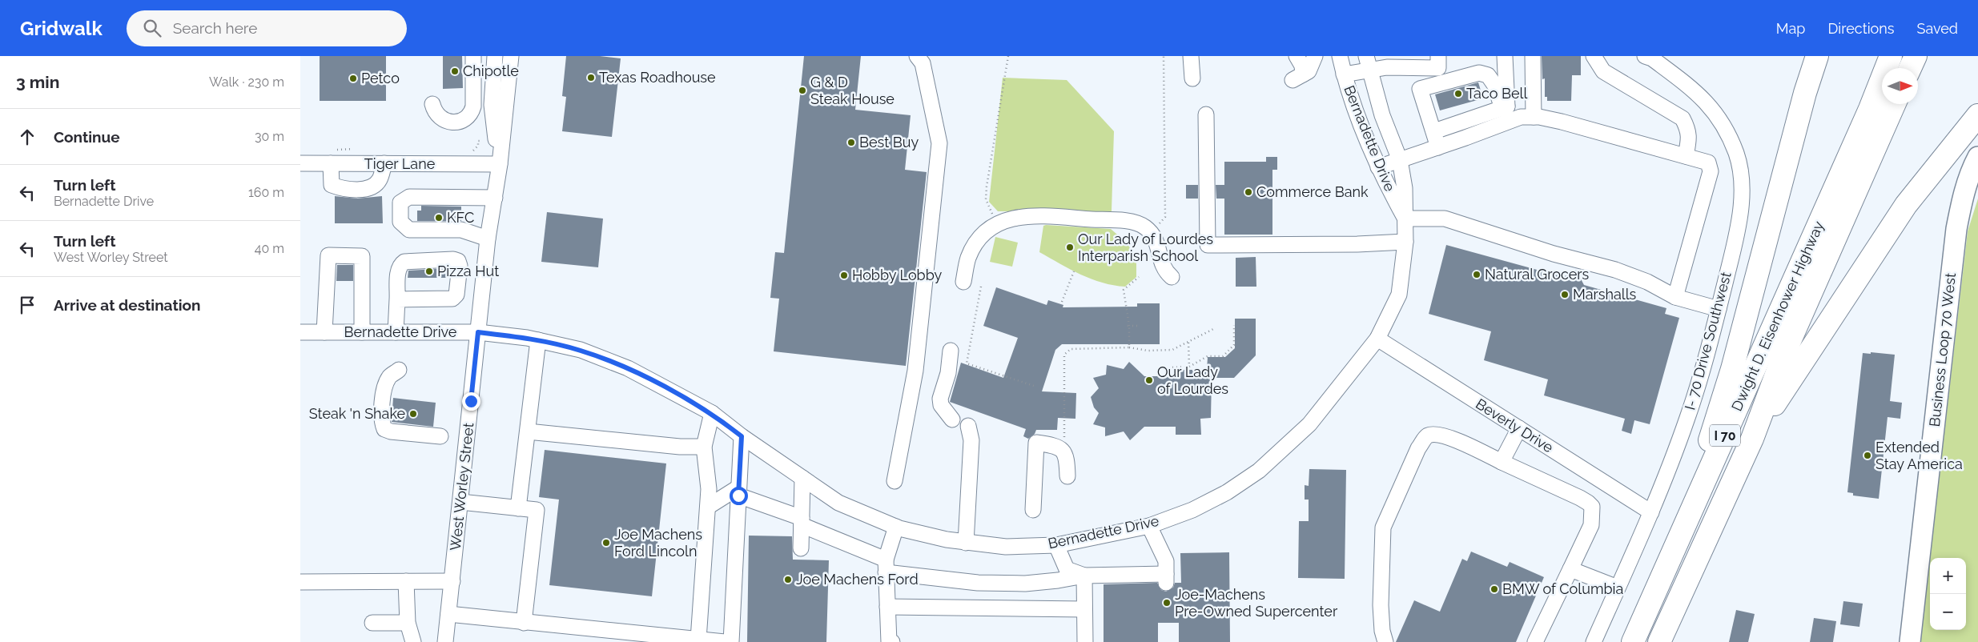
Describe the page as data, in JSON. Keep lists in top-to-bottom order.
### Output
{
  "streets": {
    "highway": ["Dwight D. Eisenhower Highway", "I 70"],
    "main road": ["Business Loop 70 West"],
    "street": [
      "Bernadette Drive",
      "Tiger Lane",
      "I- 70 Drive Southwest",
      "Beverly Drive",
      "West Worley Street"
    ]
  },
  "crossings": [
    ["Bernadette Drive", "Beverly Drive"],
    ["Bernadette Drive", "West Worley Street"],
    ["Tiger Lane", "West Worley Street"],
    ["I- 70 Drive Southwest", "Beverly Drive"]
  ],
  "places": [
    "Chipotle",
    "Texas Roadhouse",
    "Petco",
    "G & D Steak House",
    "Taco Bell",
    "Best Buy",
    "Commerce Bank",
    "KFC",
    "Our Lady of Lourdes Interparish School",
    "Pizza Hut",
    "Natural Grocers",
    "Hobby Lobby",
    "Marshalls",
    "Our Lady of Lourdes",
    "Steak 'n Shake",
    "Extended Stay America",
    "Joe Machens Ford Lincoln",
    "Joe Machens Ford",
    "BMW of Columbia",
    "Joe-Machens Pre-Owned Supercenter"
  ],
  "north": "right",
  "page": {
    "header": "Gridwalk",
    "search": "Search here",
    "nav": ["Map", "Directions", "Saved"],
    "heading": ["3 min", "Walk · 230 m"],
    "list": [
      ["Continue", "30 m"],
      ["Turn left", "Bernadette Drive", "160 m"],
      ["Turn left", "West Worley Street", "40 m"],
      "Arrive at destination"
    ],
    "map_buttons": ["+", "−"]
  }
}
